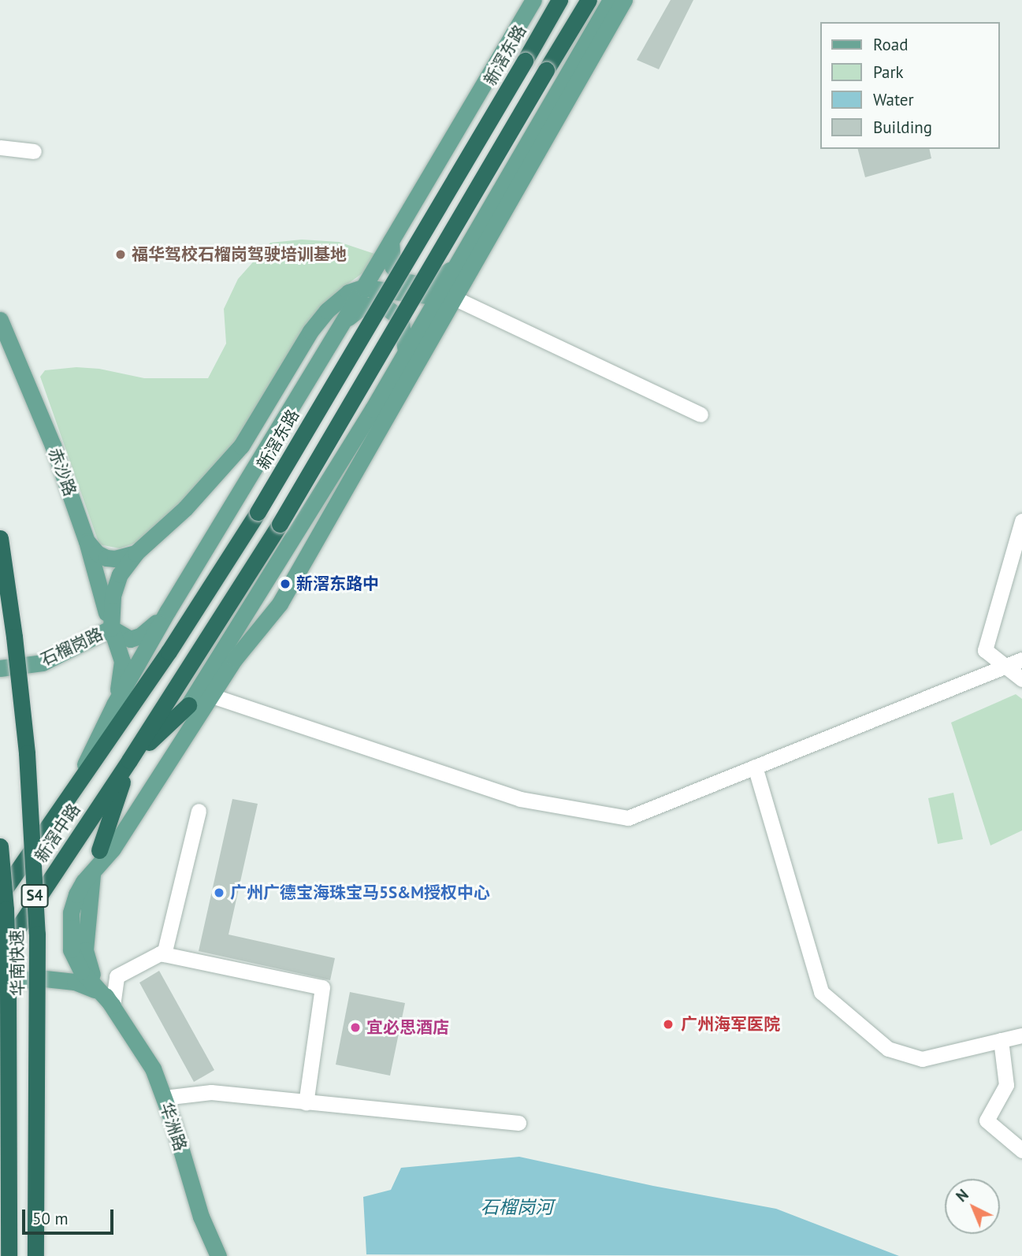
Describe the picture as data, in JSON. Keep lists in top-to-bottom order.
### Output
{
  "streets": {
    "highway": [
      "新滘东路",
      "新滘中路",
      "S4",
      "华南快速"
    ],
    "main road": ["赤沙路", "石榴岗路", "华洲路"]
  },
  "crossings": [
    ["赤沙路", "石榴岗路"]
  ],
  "water": ["石榴岗河"],
  "places": [
    "福华驾校石榴岗驾驶培训基地",
    "新滘东路中",
    "广州广德宝海珠宝马5S&M授权中心",
    "广州海军医院",
    "宜必思酒店"
  ],
  "legend": [
    "Road",
    "Park",
    "Water",
    "Building"
  ],
  "scale_bar": "50 m",
  "north": "top left"
}
